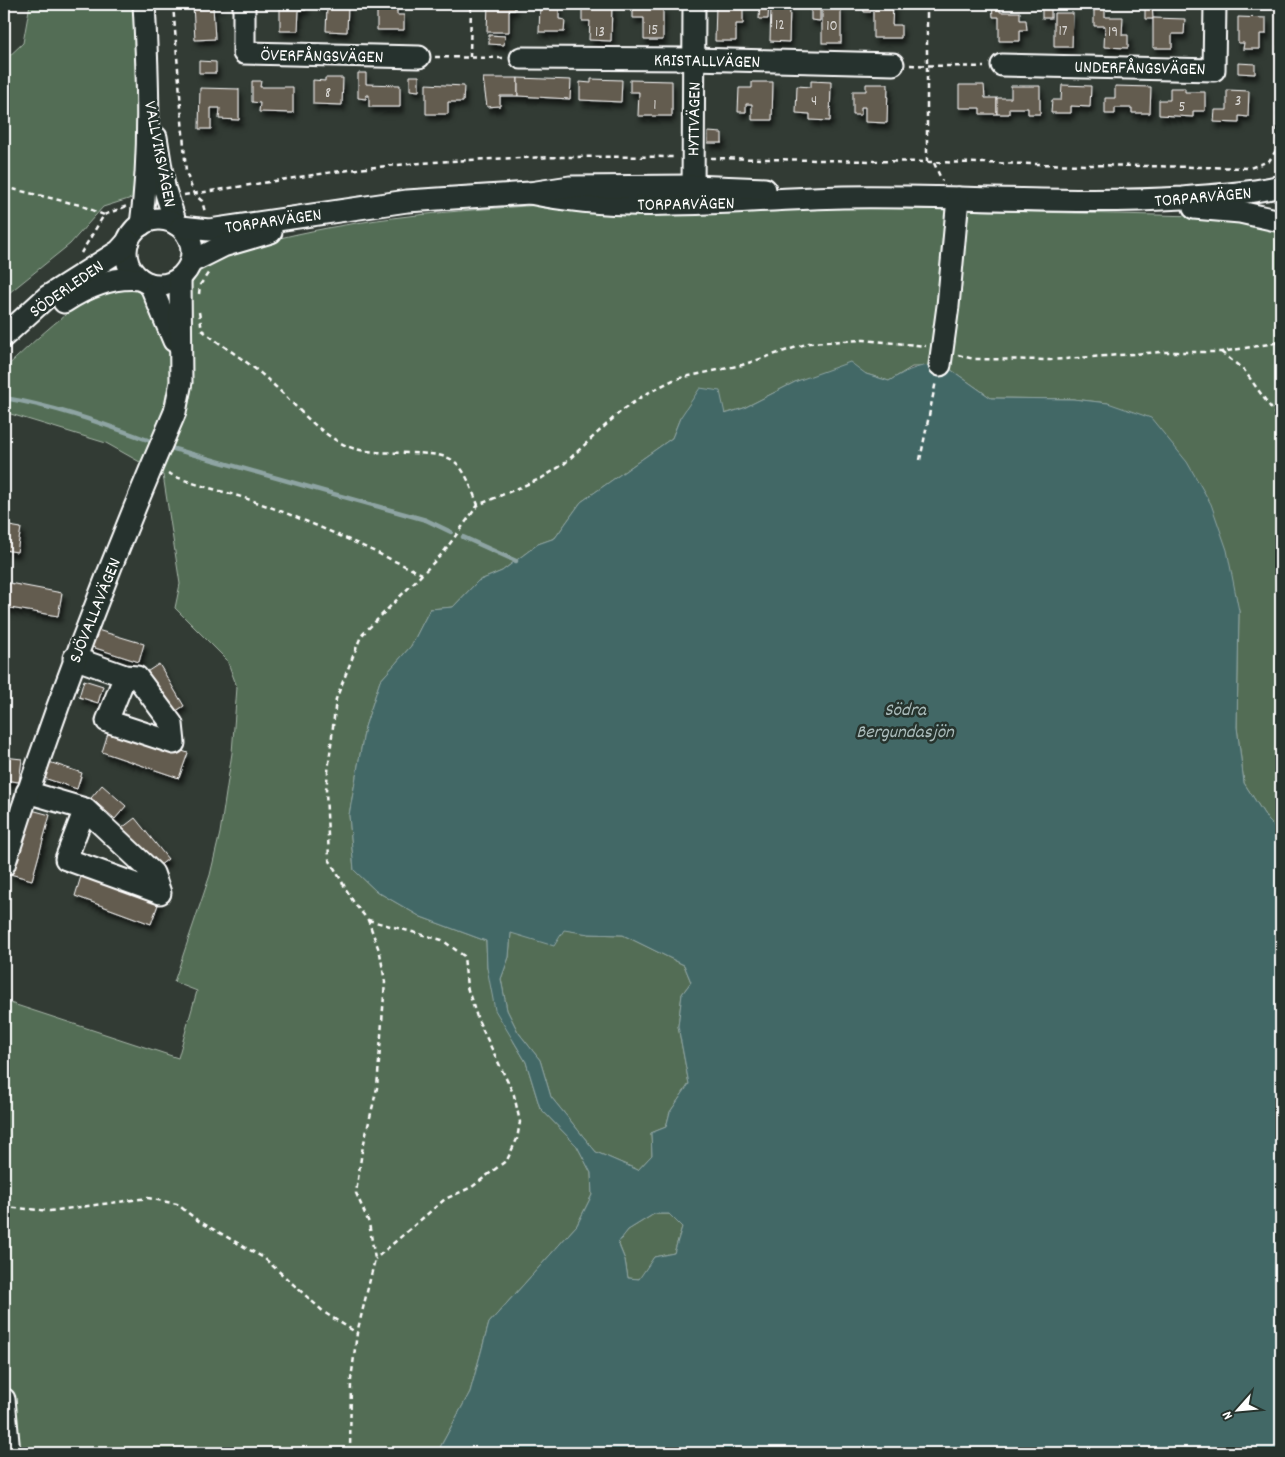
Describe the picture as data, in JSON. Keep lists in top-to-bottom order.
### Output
{
  "streets": {
    "street": [
      "ÖVERFÅNGSVÄGEN",
      "KRISTALLVÄGEN",
      "UNDERFÅNGSVÄGEN",
      "HYTTVÄGEN",
      "VALLVIKSVÄGEN",
      "TORPARVÄGEN",
      "SÖDERLEDEN",
      "SJÖVALLAVÄGEN"
    ]
  },
  "crossings": [
    ["KRISTALLVÄGEN", "HYTTVÄGEN"],
    ["HYTTVÄGEN", "TORPARVÄGEN"],
    ["VALLVIKSVÄGEN", "TORPARVÄGEN"],
    ["VALLVIKSVÄGEN", "SÖDERLEDEN"],
    ["VALLVIKSVÄGEN", "SJÖVALLAVÄGEN"],
    ["TORPARVÄGEN", "SÖDERLEDEN"],
    ["TORPARVÄGEN", "SJÖVALLAVÄGEN"],
    ["SÖDERLEDEN", "SJÖVALLAVÄGEN"]
  ],
  "water": ["Södra Bergundasjön"],
  "house_numbers": [
    "12",
    "10",
    "15",
    "17",
    "13",
    "19",
    "8",
    "4",
    "3",
    "1",
    "5"
  ],
  "north": "bottom left"
}
